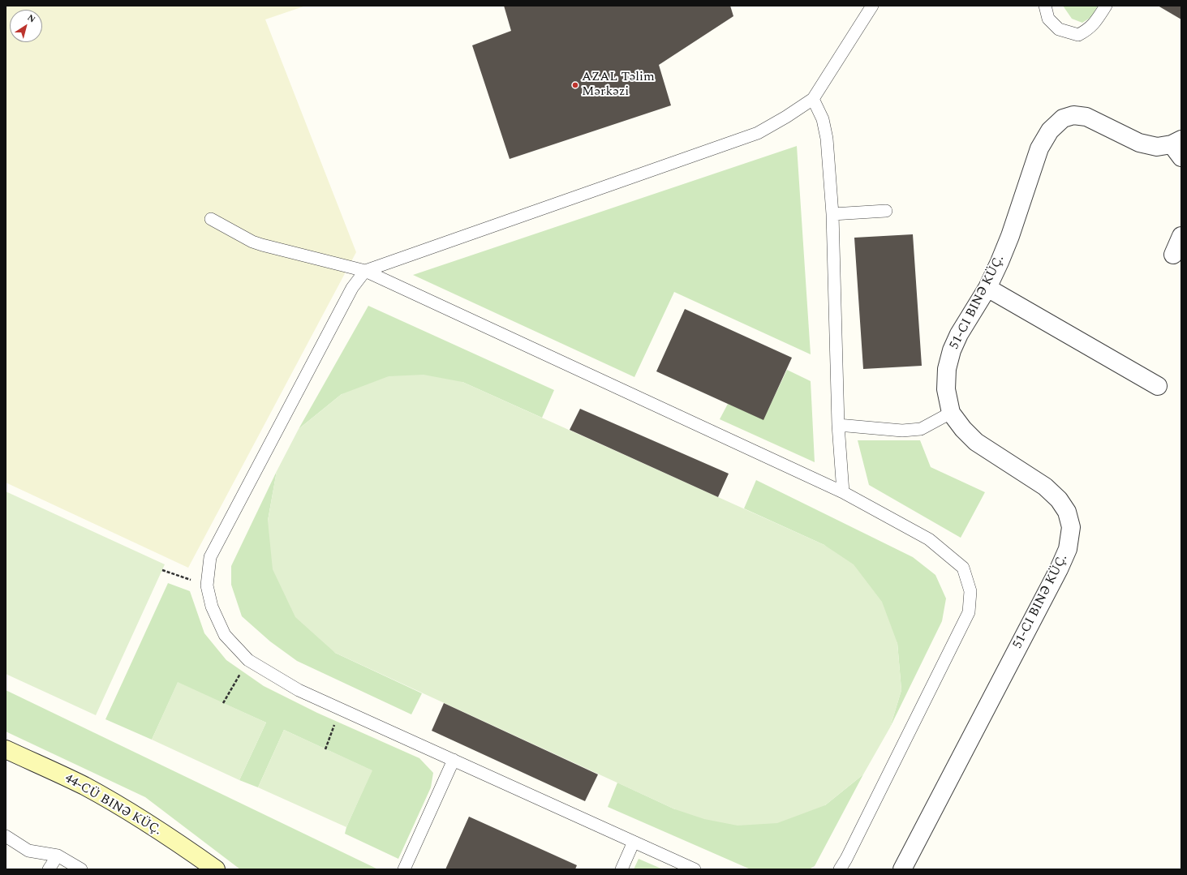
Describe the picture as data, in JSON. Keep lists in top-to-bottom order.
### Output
{
  "streets": {
    "street": ["51-CI BINƏ KÜÇ.", "44-CÜ BINƏ KÜÇ."]
  },
  "places": ["AZAL Təlim Mərkəzi"],
  "north": "top right"
}
